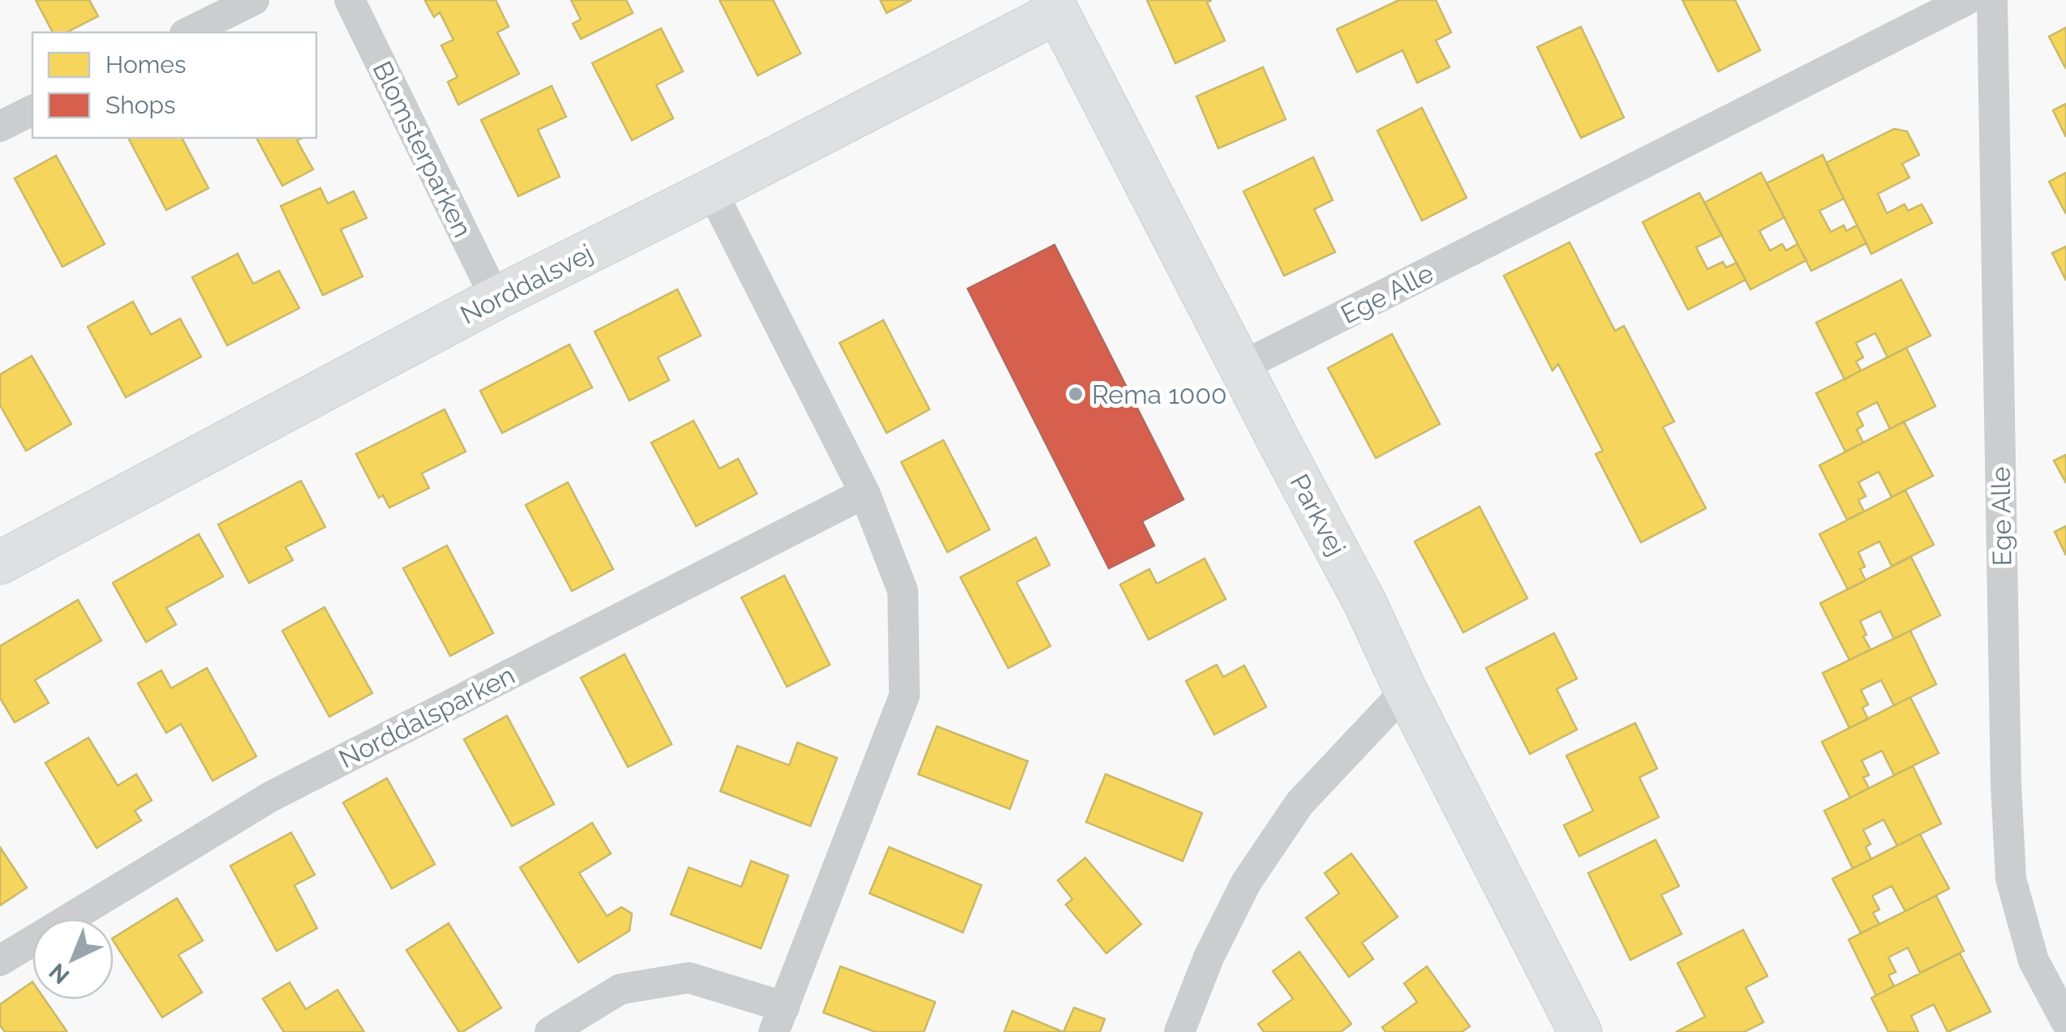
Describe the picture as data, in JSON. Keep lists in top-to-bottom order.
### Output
{
  "streets": {
    "street": [
      "Blomsterparken",
      "Norddalsvej",
      "Ege Alle",
      "Parkvej",
      "Norddalsparken"
    ]
  },
  "crossings": [
    ["Blomsterparken", "Norddalsvej"],
    ["Norddalsvej", "Parkvej"],
    ["Ege Alle", "Parkvej"]
  ],
  "places": ["Rema 1000"],
  "legend": ["Homes", "Shops"],
  "north": "bottom left"
}
